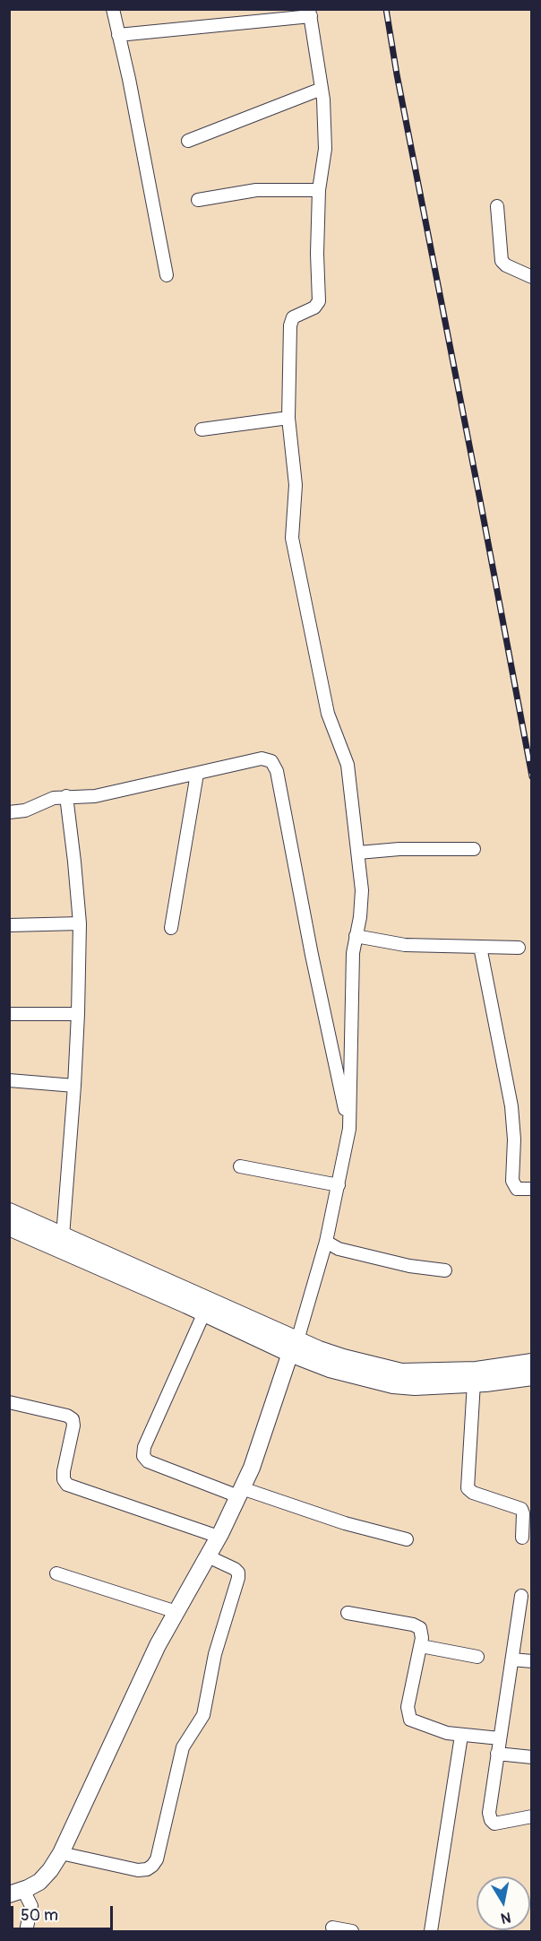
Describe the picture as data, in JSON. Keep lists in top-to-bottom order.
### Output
{
  "scale_bar": "50 m",
  "north": "bottom"
}
